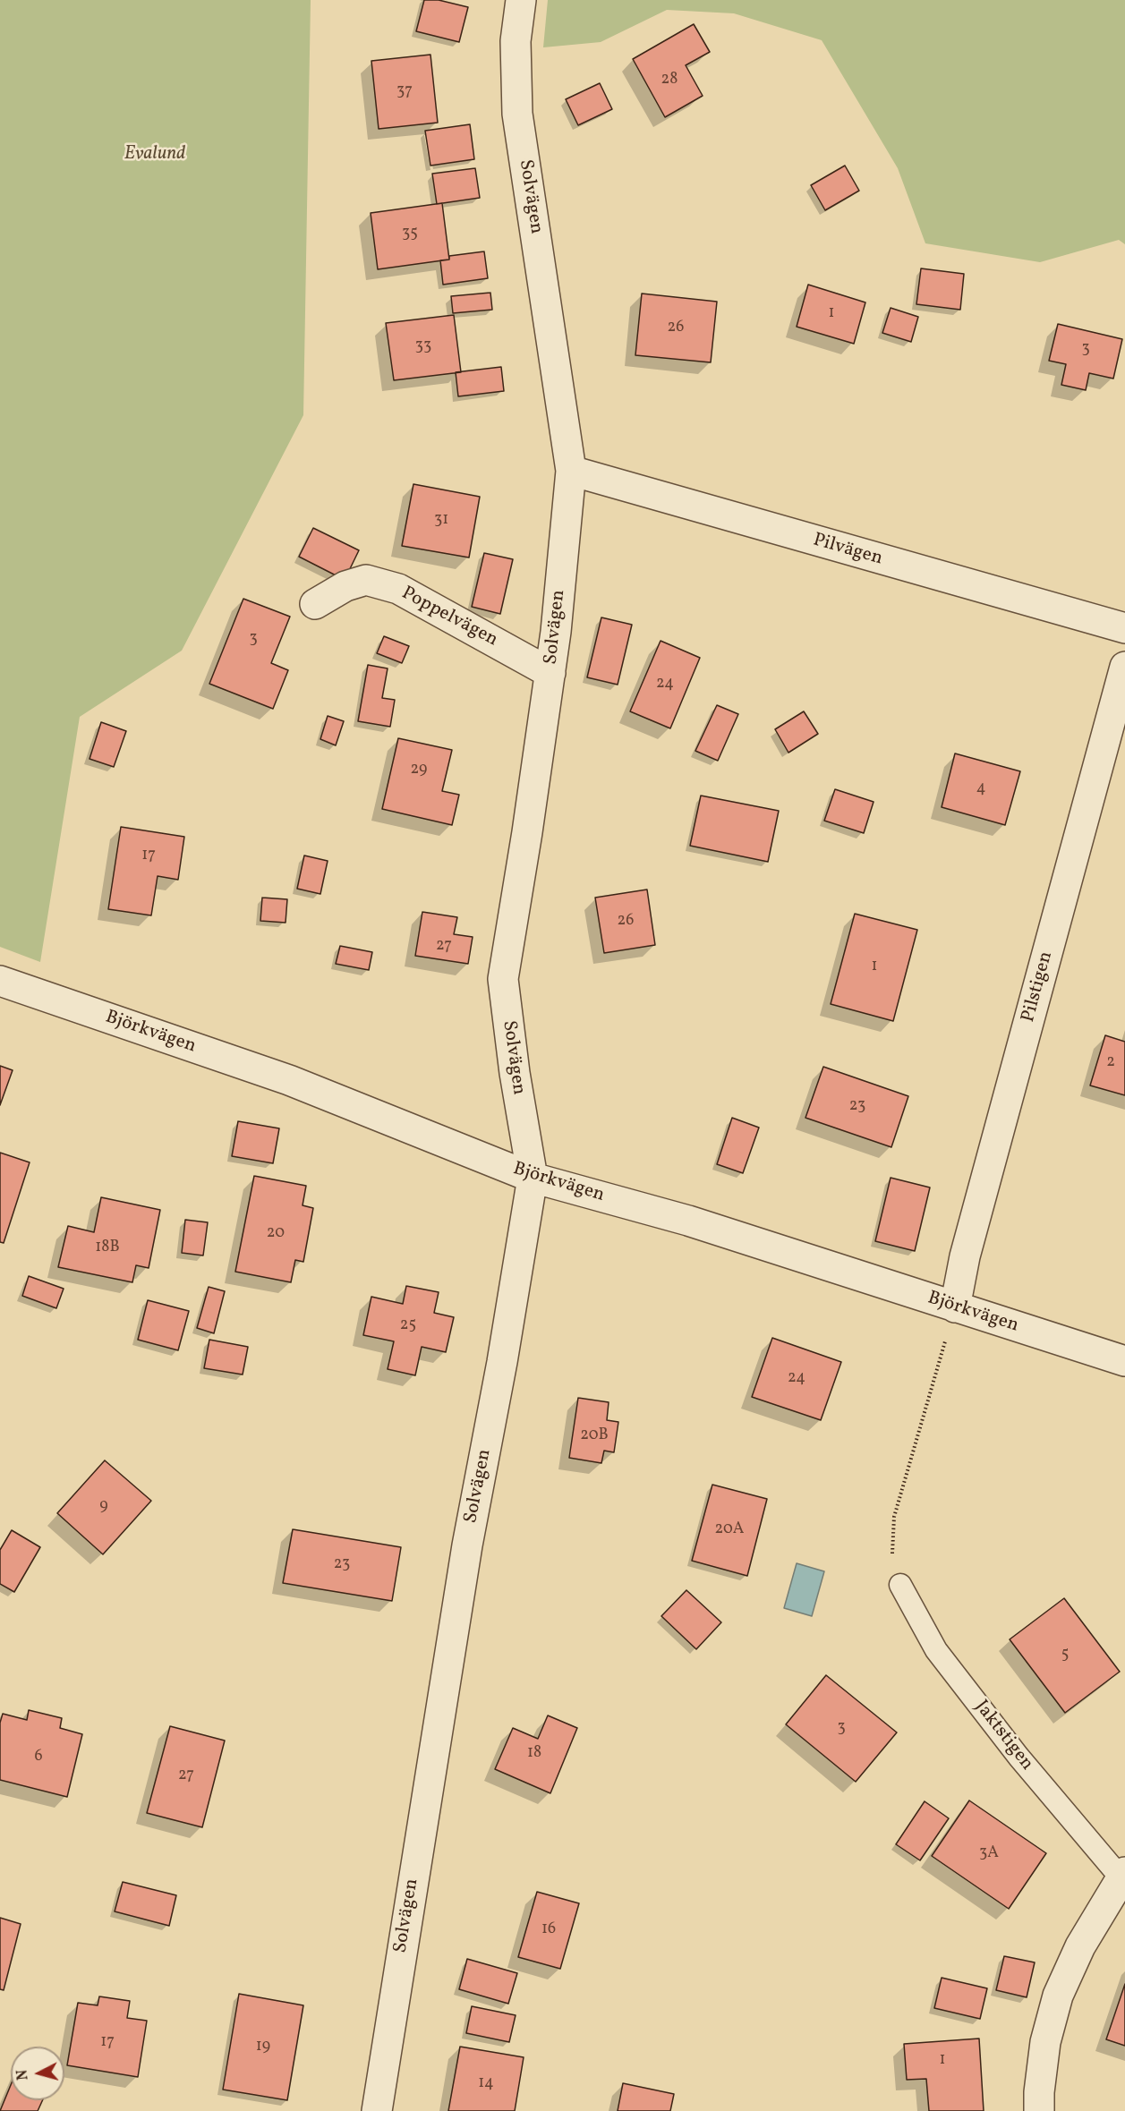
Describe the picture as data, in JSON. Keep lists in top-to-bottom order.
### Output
{
  "streets": {
    "street": [
      "Solvägen",
      "Pilvägen",
      "Poppelvägen",
      "Pilstigen",
      "Björkvägen",
      "Jaktstigen"
    ]
  },
  "crossings": [
    ["Solvägen", "Pilvägen"],
    ["Solvägen", "Poppelvägen"],
    ["Solvägen", "Björkvägen"],
    ["Pilstigen", "Björkvägen"]
  ],
  "parks": ["Evalund"],
  "house_numbers": [
    "28",
    "37",
    "35",
    "1",
    "26",
    "33",
    "3",
    "31",
    "3",
    "24",
    "29",
    "4",
    "17",
    "26",
    "27",
    "1",
    "2",
    "23",
    "20",
    "18B",
    "25",
    "24",
    "20B",
    "9",
    "20A",
    "23",
    "5",
    "3",
    "18",
    "6",
    "27",
    "3A",
    "16",
    "17",
    "19",
    "1",
    "14"
  ],
  "north": "left"
}
